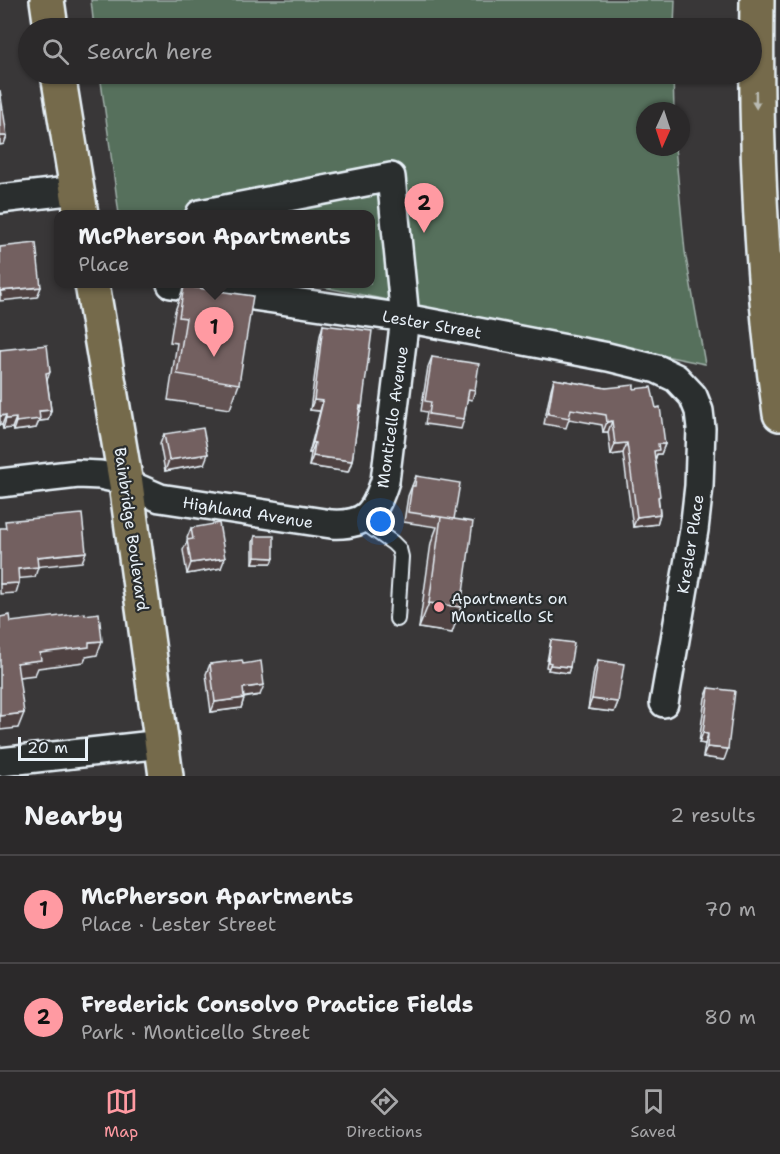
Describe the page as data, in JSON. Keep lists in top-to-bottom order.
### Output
{
  "streets": {
    "main road": ["Bainbridge Boulevard"],
    "street": [
      "Lester Street",
      "Monticello Avenue",
      "Highland Avenue",
      "Kresler Place"
    ]
  },
  "crossings": [
    ["Lester Street", "Monticello Avenue"],
    ["Lester Street", "Kresler Place"],
    ["Monticello Avenue", "Highland Avenue"],
    ["Highland Avenue", "Bainbridge Boulevard"]
  ],
  "places": ["Apartments on Monticello St"],
  "scale_bar": "20 m",
  "north": "bottom",
  "page": {
    "search": "Search here",
    "pins": ["2", "1"],
    "popup": ["McPherson Apartments", "Place"],
    "scale": "20 m",
    "heading": ["Nearby", "2 results"],
    "list": [
      {
        "mark": "1",
        "name": "McPherson Apartments",
        "note": "Place · Lester Street",
        "value": "70 m"
      },
      {
        "mark": "2",
        "name": "Frederick Consolvo Practice Fields",
        "note": "Park · Monticello Street",
        "value": "80 m"
      }
    ],
    "nav": ["Map", "Directions", "Saved"]
  }
}
